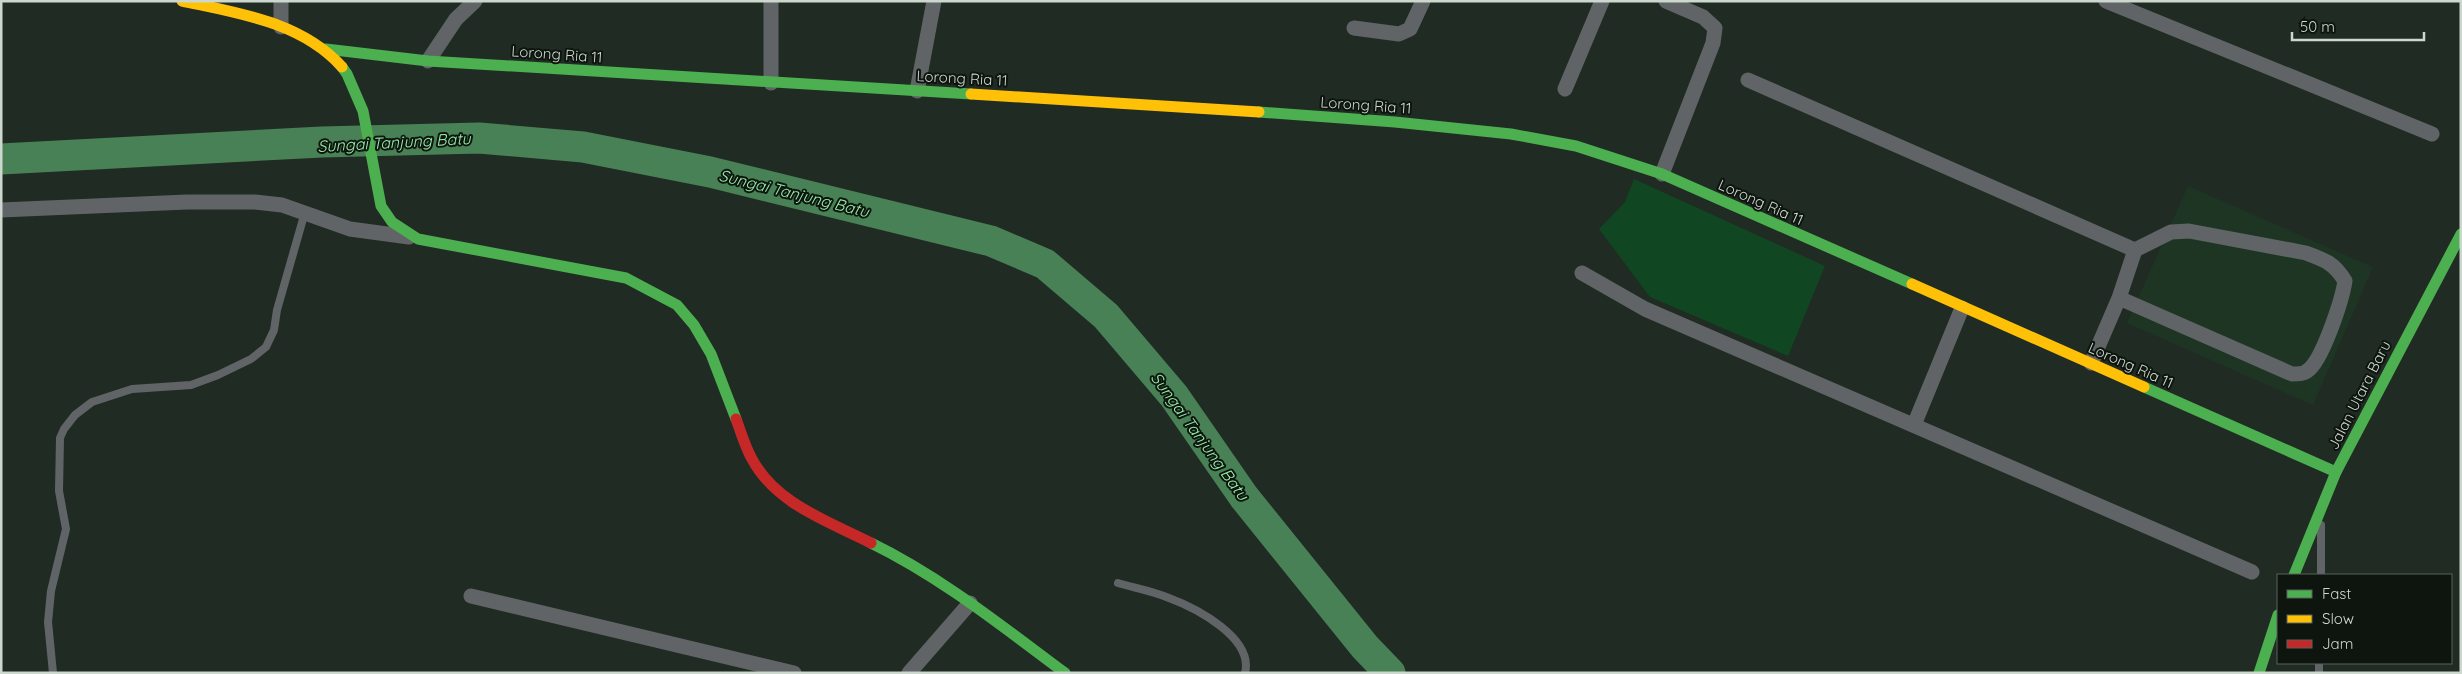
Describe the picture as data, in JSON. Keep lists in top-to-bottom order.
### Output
{
  "streets": {
    "street": ["Lorong Ria 11", "Jalan Utara Baru"]
  },
  "crossings": [
    ["Lorong Ria 11", "Jalan Utara Baru"]
  ],
  "water": ["Sungai Tanjung Batu"],
  "legend": ["Fast", "Slow", "Jam"],
  "scale_bar": "50 m"
}
